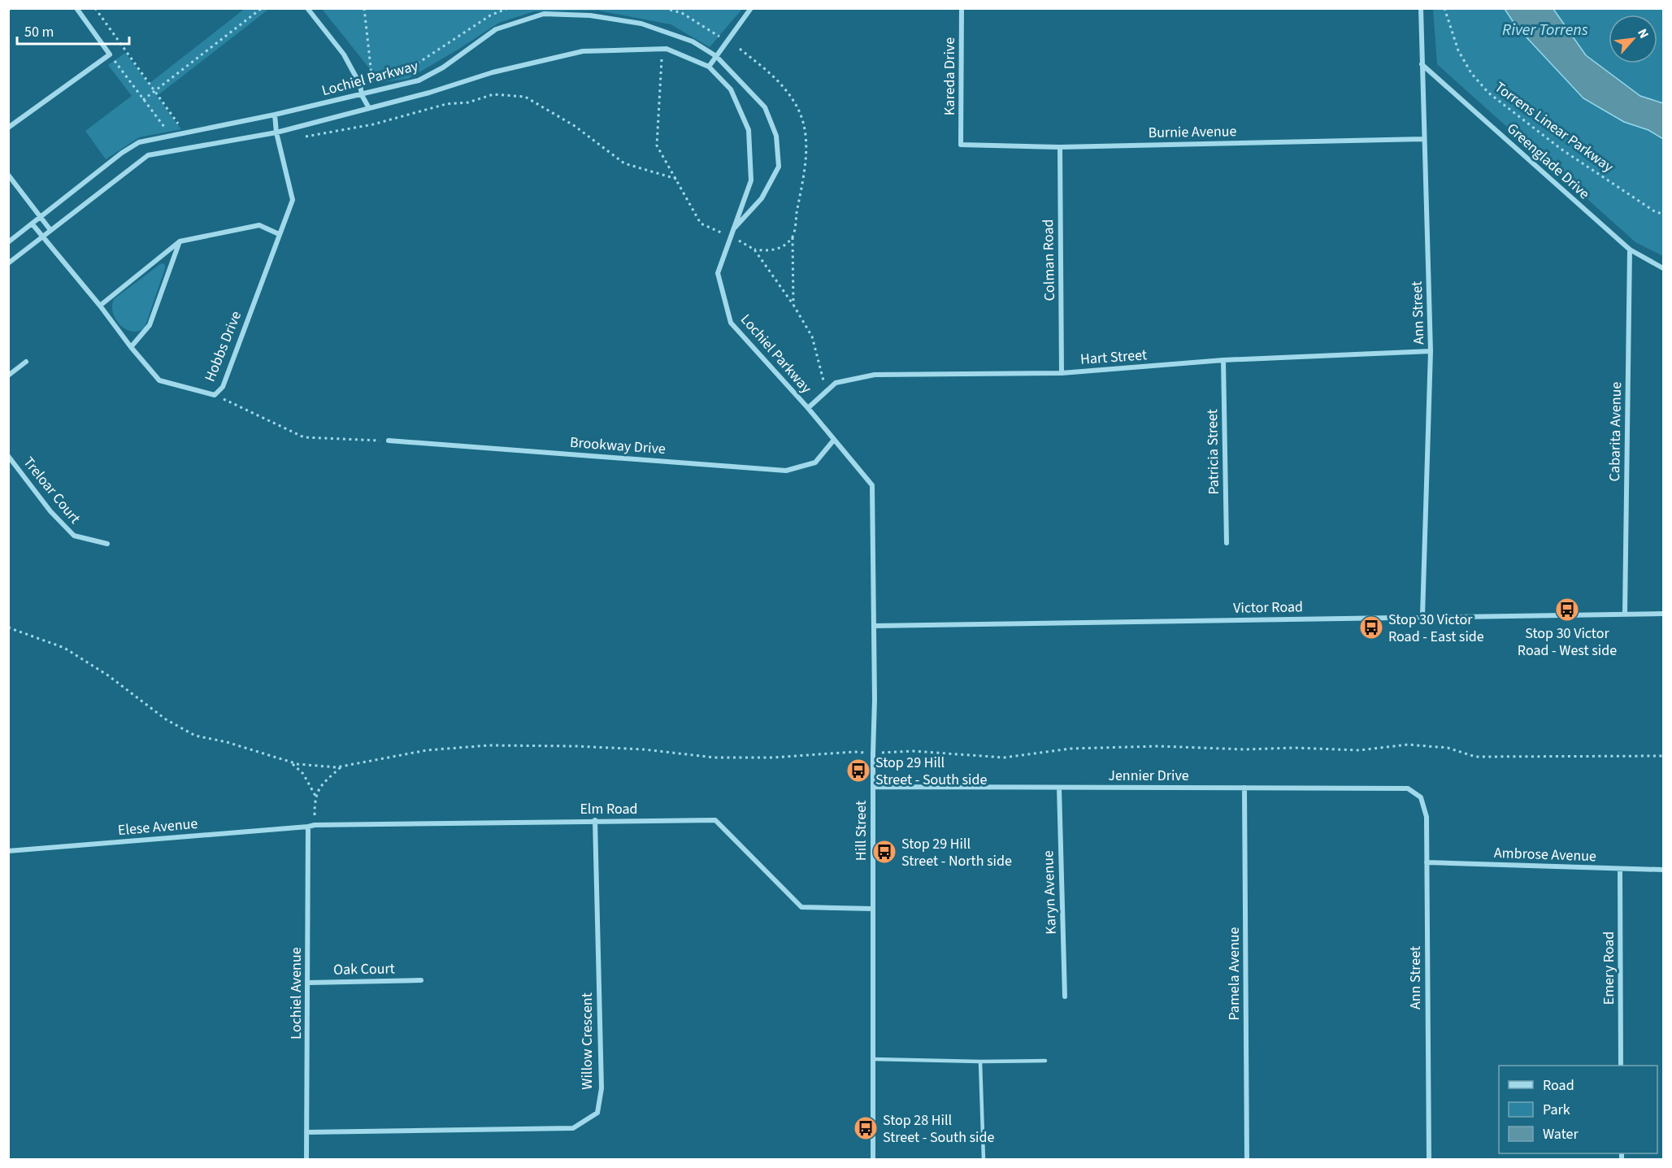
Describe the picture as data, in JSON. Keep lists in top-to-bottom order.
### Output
{
  "streets": {
    "street": [
      "Kareda Drive",
      "Lochiel Parkway",
      "Burnie Avenue",
      "Greenglade Drive",
      "Colman Road",
      "Ann Street",
      "Hobbs Drive",
      "Hart Street",
      "Cabarita Avenue",
      "Brookway Drive",
      "Patricia Street",
      "Treloar Court",
      "Victor Road",
      "Jennier Drive",
      "Elm Road",
      "Elese Avenue",
      "Hill Street",
      "Ambrose Avenue",
      "Karyn Avenue",
      "Emery Road",
      "Oak Court",
      "Pamela Avenue",
      "Lochiel Avenue",
      "Willow Crescent"
    ],
    "path": ["Torrens Linear Parkway"]
  },
  "crossings": [
    ["Kareda Drive", "Burnie Avenue"],
    ["Lochiel Parkway", "Hobbs Drive"],
    ["Lochiel Parkway", "Hart Street"],
    ["Lochiel Parkway", "Hill Street"],
    ["Burnie Avenue", "Colman Road"],
    ["Burnie Avenue", "Ann Street"],
    ["Greenglade Drive", "Ann Street"],
    ["Greenglade Drive", "Cabarita Avenue"],
    ["Colman Road", "Hart Street"],
    ["Ann Street", "Hart Street"],
    ["Ann Street", "Victor Road"],
    ["Ann Street", "Jennier Drive"],
    ["Ann Street", "Ambrose Avenue"],
    ["Hart Street", "Patricia Street"],
    ["Hart Street", "Hill Street"],
    ["Cabarita Avenue", "Victor Road"],
    ["Brookway Drive", "Hill Street"],
    ["Victor Road", "Hill Street"],
    ["Jennier Drive", "Hill Street"],
    ["Jennier Drive", "Karyn Avenue"],
    ["Jennier Drive", "Pamela Avenue"],
    ["Elm Road", "Elese Avenue"],
    ["Elm Road", "Hill Street"],
    ["Elm Road", "Lochiel Avenue"],
    ["Elm Road", "Willow Crescent"],
    ["Elese Avenue", "Lochiel Avenue"],
    ["Ambrose Avenue", "Emery Road"],
    ["Oak Court", "Lochiel Avenue"],
    ["Lochiel Avenue", "Willow Crescent"]
  ],
  "water": ["River Torrens"],
  "places": {
    "bus stop": [
      "Stop 30 Victor Road - West side",
      "Stop 30 Victor Road - East side",
      "Stop 29 Hill Street - South side",
      "Stop 29 Hill Street - North side",
      "Stop 28 Hill Street - South side"
    ]
  },
  "legend": ["Road", "Park", "Water"],
  "scale_bar": "50 m",
  "north": "top right"
}
